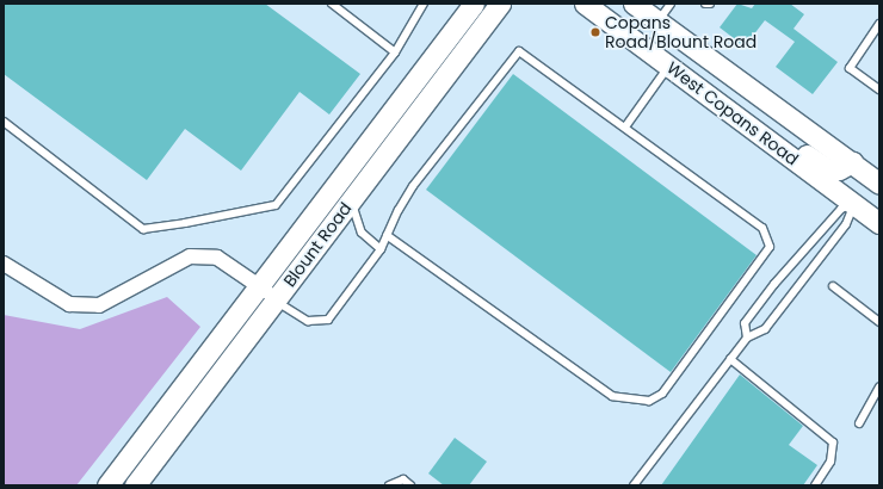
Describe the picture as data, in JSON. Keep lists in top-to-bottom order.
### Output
{
  "streets": {
    "street": ["West Copans Road", "Blount Road"]
  },
  "places": ["Copans Road/Blount Road"]
}
